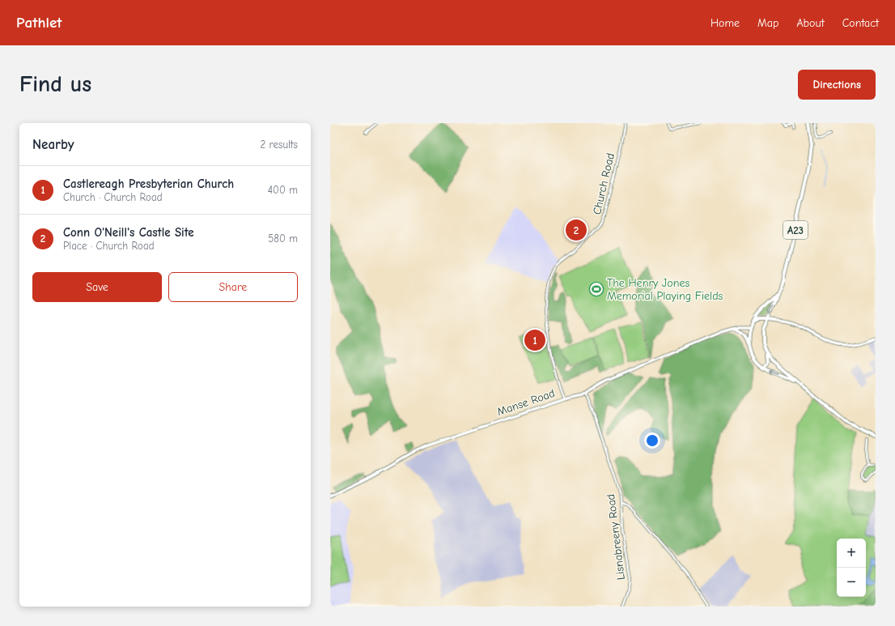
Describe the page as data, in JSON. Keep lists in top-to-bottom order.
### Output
{
  "streets": {
    "main road": ["A23"],
    "street": ["Church Road", "Manse Road", "Lisnabreeny Road"]
  },
  "crossings": [
    ["Church Road", "Manse Road"],
    ["A23", "Manse Road"],
    ["Manse Road", "Lisnabreeny Road"]
  ],
  "places": {
    "sports": ["The Henry Jones Memorial Playing Fields"]
  },
  "page": {
    "header": "Pathlet",
    "nav": [
      "Home",
      "Map",
      "About",
      "Contact"
    ],
    "buttons": [
      "Directions",
      ["Save", "Share"]
    ],
    "title": "Find us",
    "heading": ["Nearby", "2 results"],
    "list": [
      {
        "mark": "1",
        "name": "Castlereagh Presbyterian Church",
        "note": "Church · Church Road",
        "value": "400 m"
      },
      {
        "mark": "2",
        "name": "Conn O'Neill's Castle Site",
        "note": "Place · Church Road",
        "value": "580 m"
      }
    ],
    "pins": ["2", "1"],
    "map_buttons": ["+", "−"]
  }
}
